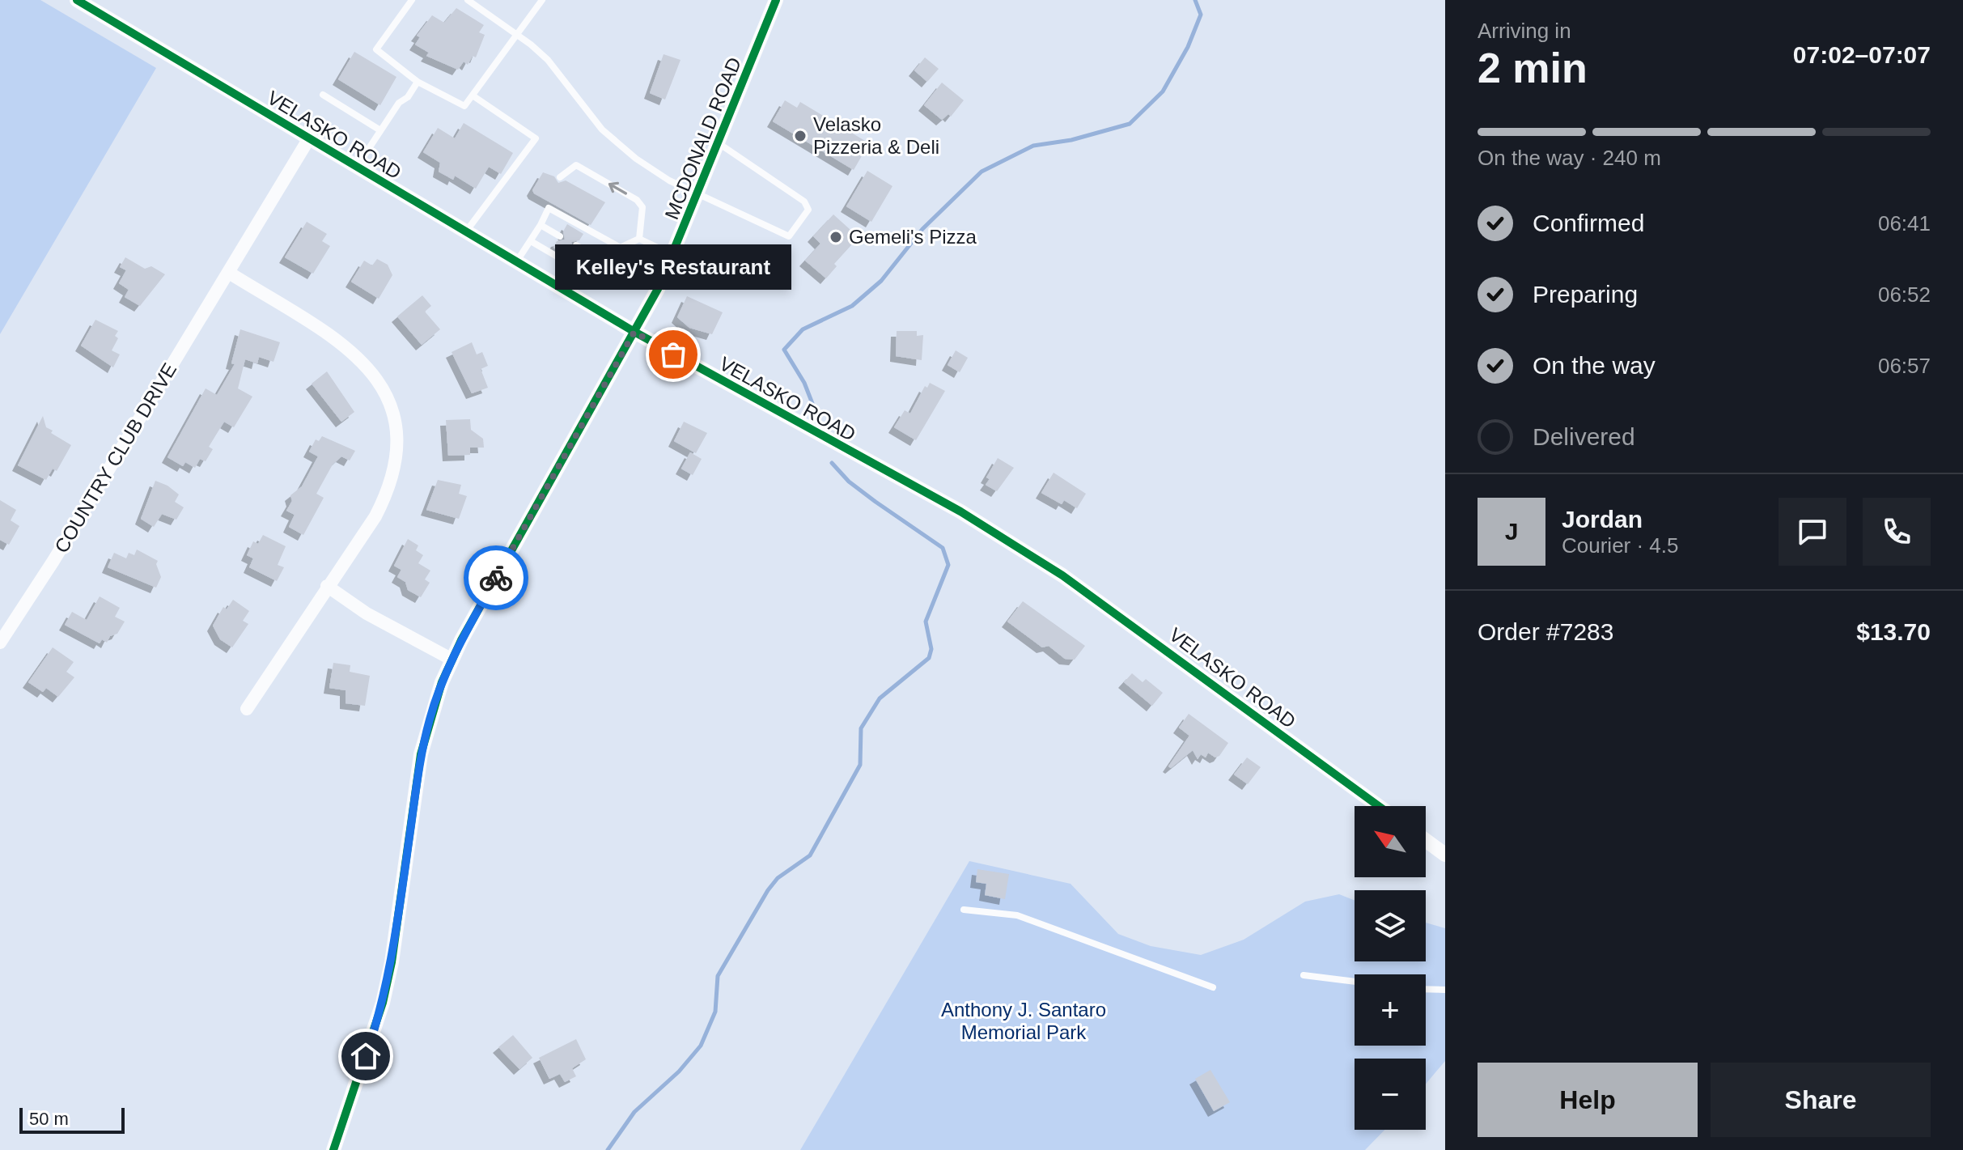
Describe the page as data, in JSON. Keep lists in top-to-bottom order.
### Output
{
  "streets": {
    "street": ["VELASKO ROAD", "MCDONALD ROAD", "COUNTRY CLUB DRIVE"]
  },
  "crossings": [
    ["VELASKO ROAD", "MCDONALD ROAD"],
    ["VELASKO ROAD", "COUNTRY CLUB DRIVE"]
  ],
  "parks": ["Anthony J. Santaro Memorial Park"],
  "places": ["Velasko Pizzeria & Deli", "Gemeli's Pizza", "Kelley's Restaurant"],
  "scale_bar": "50 m",
  "north": "top left",
  "page": {
    "heading": ["2 min", "Arriving in", "07:02–07:07"],
    "panel": [
      "Jordan",
      "Courier · 4.5",
      "Order #7283",
      "$13.70"
    ],
    "bar": "On the way · 240 m",
    "list": [
      ["Confirmed", "06:41"],
      ["Preparing", "06:52"],
      ["On the way", "06:57"],
      "Delivered"
    ],
    "bubble": "Kelley's Restaurant",
    "round": "J",
    "map_buttons": ["+", "−"],
    "buttons": ["Help", "Share"],
    "scale": "50 m"
  }
}
